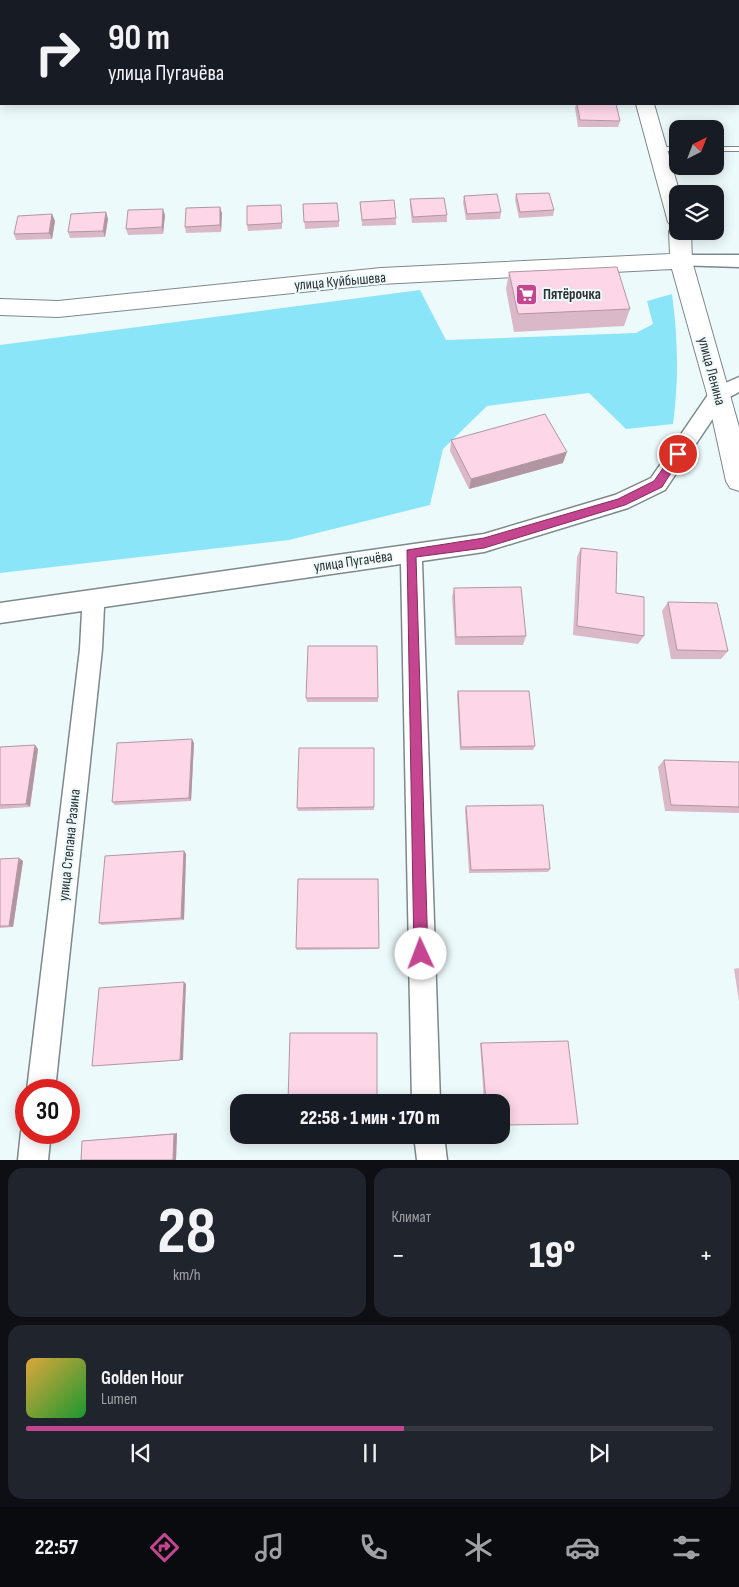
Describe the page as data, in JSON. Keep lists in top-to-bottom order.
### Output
{
  "streets": {
    "main road": ["улица Куйбышева", "улица Ленина"],
    "street": ["улица Пугачёва", "улица Степана Разина"]
  },
  "crossings": [
    ["улица Куйбышева", "улица Ленина"],
    ["улица Ленина", "улица Пугачёва"],
    ["улица Пугачёва", "улица Степана Разина"]
  ],
  "places": {
    "supermarket": ["Пятёрочка"]
  },
  "north": "top right",
  "page": {
    "turn": ["90 m", "улица Пугачёва"],
    "limit": "30",
    "trip": "22:58 · 1 мин · 170 m",
    "tile": [
      ["28", "km/h"],
      "Климат"
    ],
    "heat": ["−", "19°", "+"],
    "song": ["Golden Hour", "Lumen"],
    "tabs": "22:57"
  }
}
